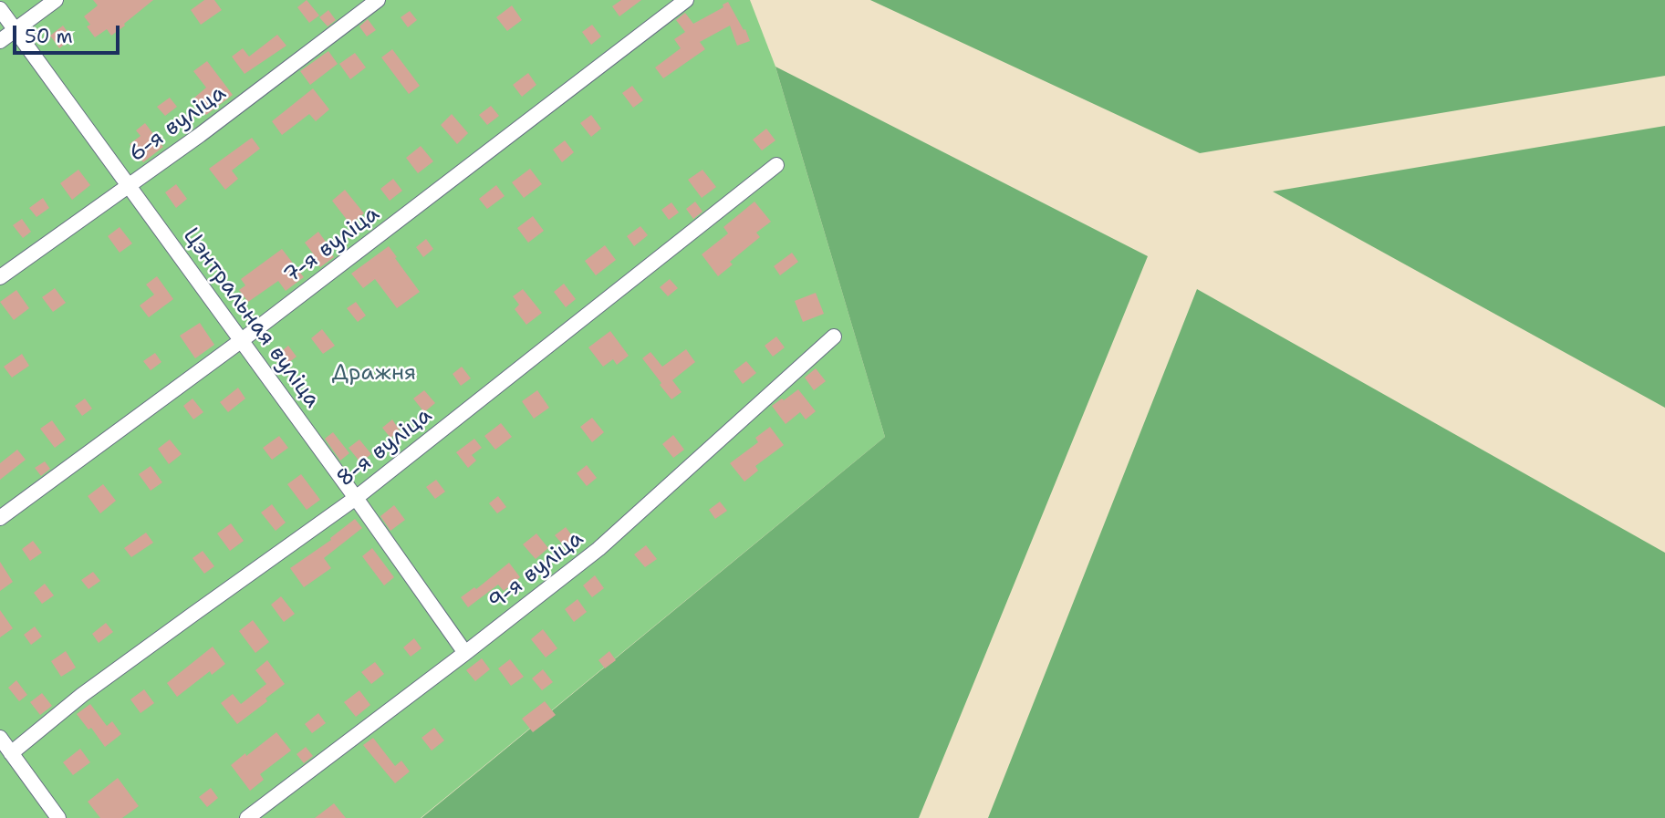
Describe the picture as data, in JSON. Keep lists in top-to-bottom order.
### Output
{
  "streets": {
    "street": [
      "6-я вуліца",
      "7-я вуліца",
      "Цэнтральная вуліца",
      "8-я вуліца",
      "9-я вуліца"
    ]
  },
  "crossings": [
    ["6-я вуліца", "Цэнтральная вуліца"],
    ["7-я вуліца", "Цэнтральная вуліца"],
    ["Цэнтральная вуліца", "8-я вуліца"],
    ["Цэнтральная вуліца", "9-я вуліца"]
  ],
  "parks": ["Дражня"],
  "scale_bar": "50 m"
}
